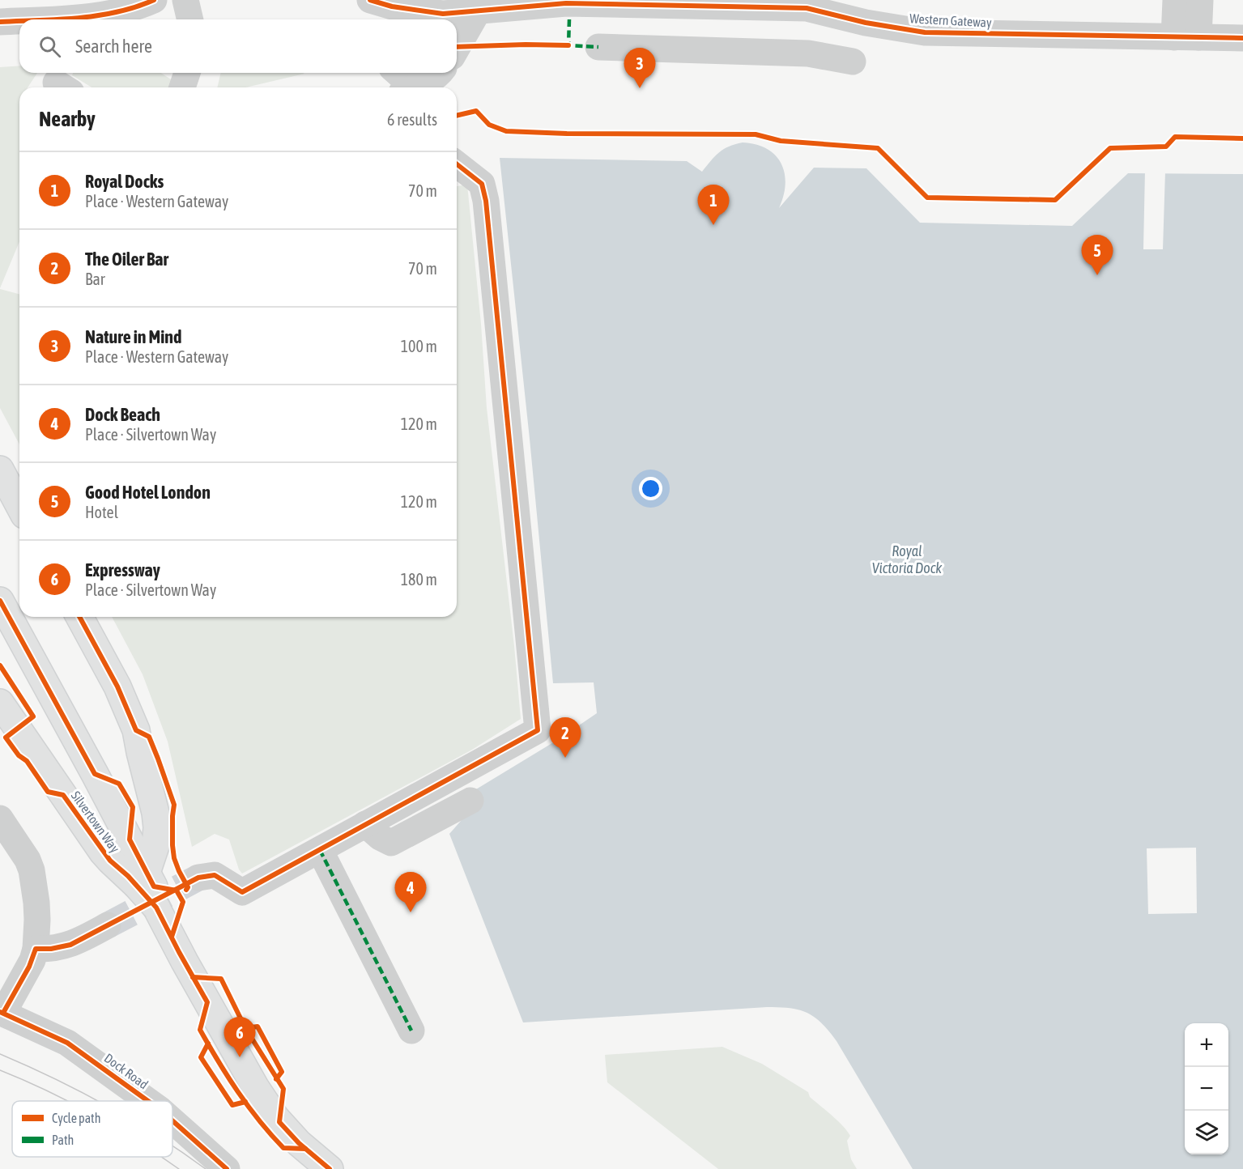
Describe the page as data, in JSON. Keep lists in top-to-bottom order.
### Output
{
  "streets": {
    "main road": ["Silvertown Way"],
    "street": ["Western Gateway", "Dock Road"]
  },
  "water": ["Royal Victoria Dock"],
  "legend": ["Cycle path", "Path"],
  "page": {
    "search": "Search here",
    "pins": [
      "3",
      "1",
      "5",
      "2",
      "4",
      "6"
    ],
    "heading": ["Nearby", "6 results"],
    "list": [
      {
        "mark": "1",
        "name": "Royal Docks",
        "note": "Place · Western Gateway",
        "value": "70 m"
      },
      {
        "mark": "2",
        "name": "The Oiler Bar",
        "note": "Bar",
        "value": "70 m"
      },
      {
        "mark": "3",
        "name": "Nature in Mind",
        "note": "Place · Western Gateway",
        "value": "100 m"
      },
      {
        "mark": "4",
        "name": "Dock Beach",
        "note": "Place · Silvertown Way",
        "value": "120 m"
      },
      {
        "mark": "5",
        "name": "Good Hotel London",
        "note": "Hotel",
        "value": "120 m"
      },
      {
        "mark": "6",
        "name": "Expressway",
        "note": "Place · Silvertown Way",
        "value": "180 m"
      }
    ],
    "map_buttons": ["+", "−"]
  }
}
